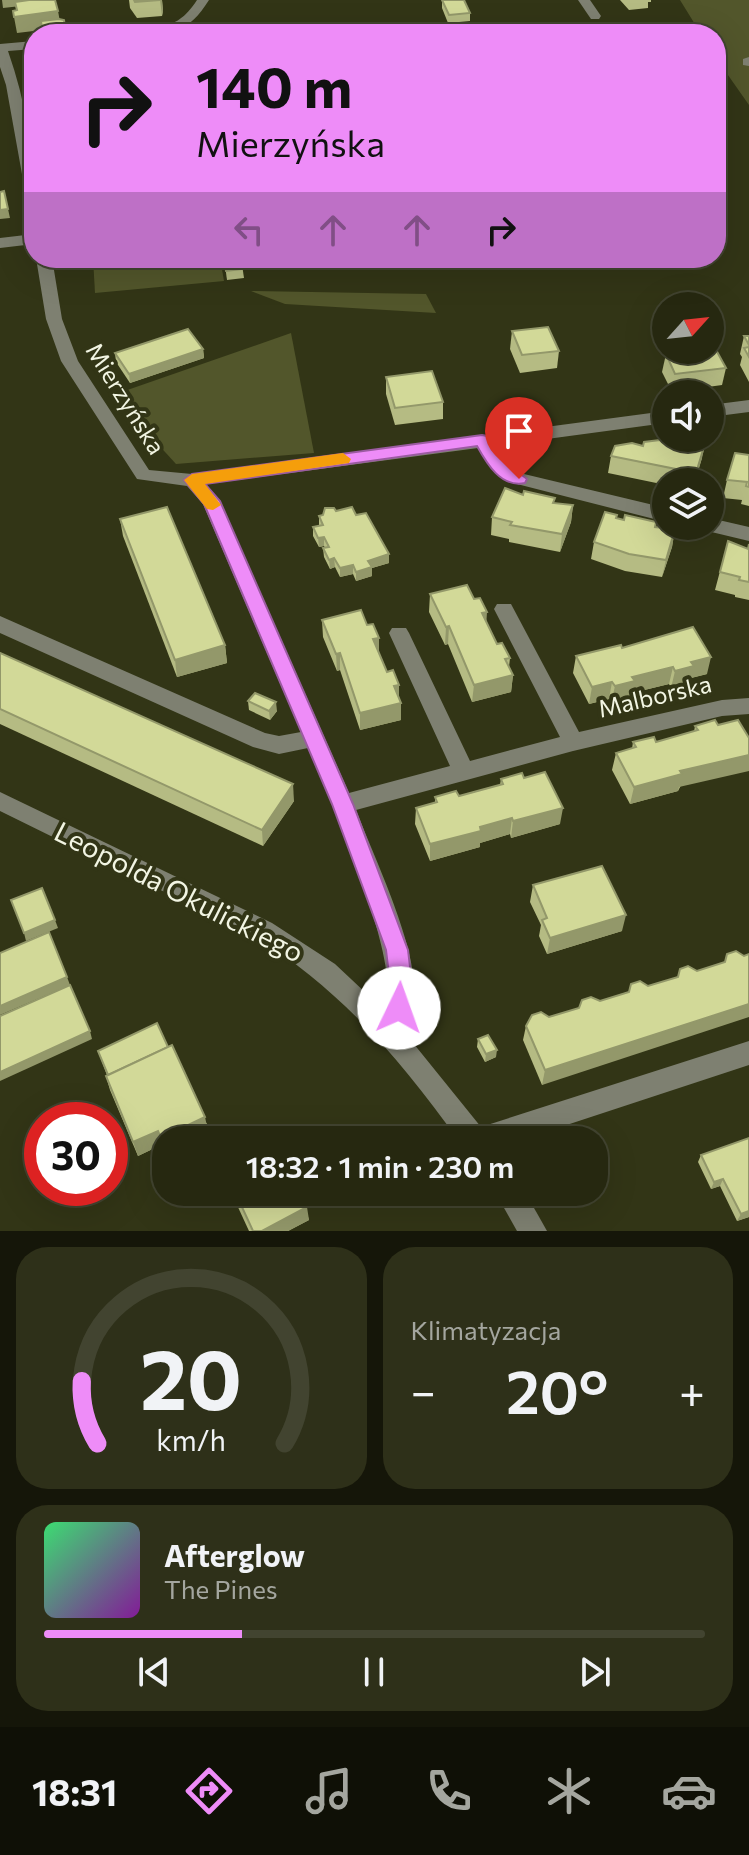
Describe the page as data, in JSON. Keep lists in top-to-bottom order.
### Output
{
  "streets": {
    "street": ["Mierzyńska", "Malborska", "Leopolda Okulickiego"]
  },
  "north": "top right",
  "page": {
    "turn": ["140 m", "Mierzyńska"],
    "limit": "30",
    "trip": "18:32 · 1 min · 230 m",
    "tile": "Klimatyzacja",
    "heat": ["−", "20°", "+"],
    "song": ["Afterglow", "The Pines"],
    "tabs": "18:31",
    "gauge": ["20", "km/h"]
  }
}
